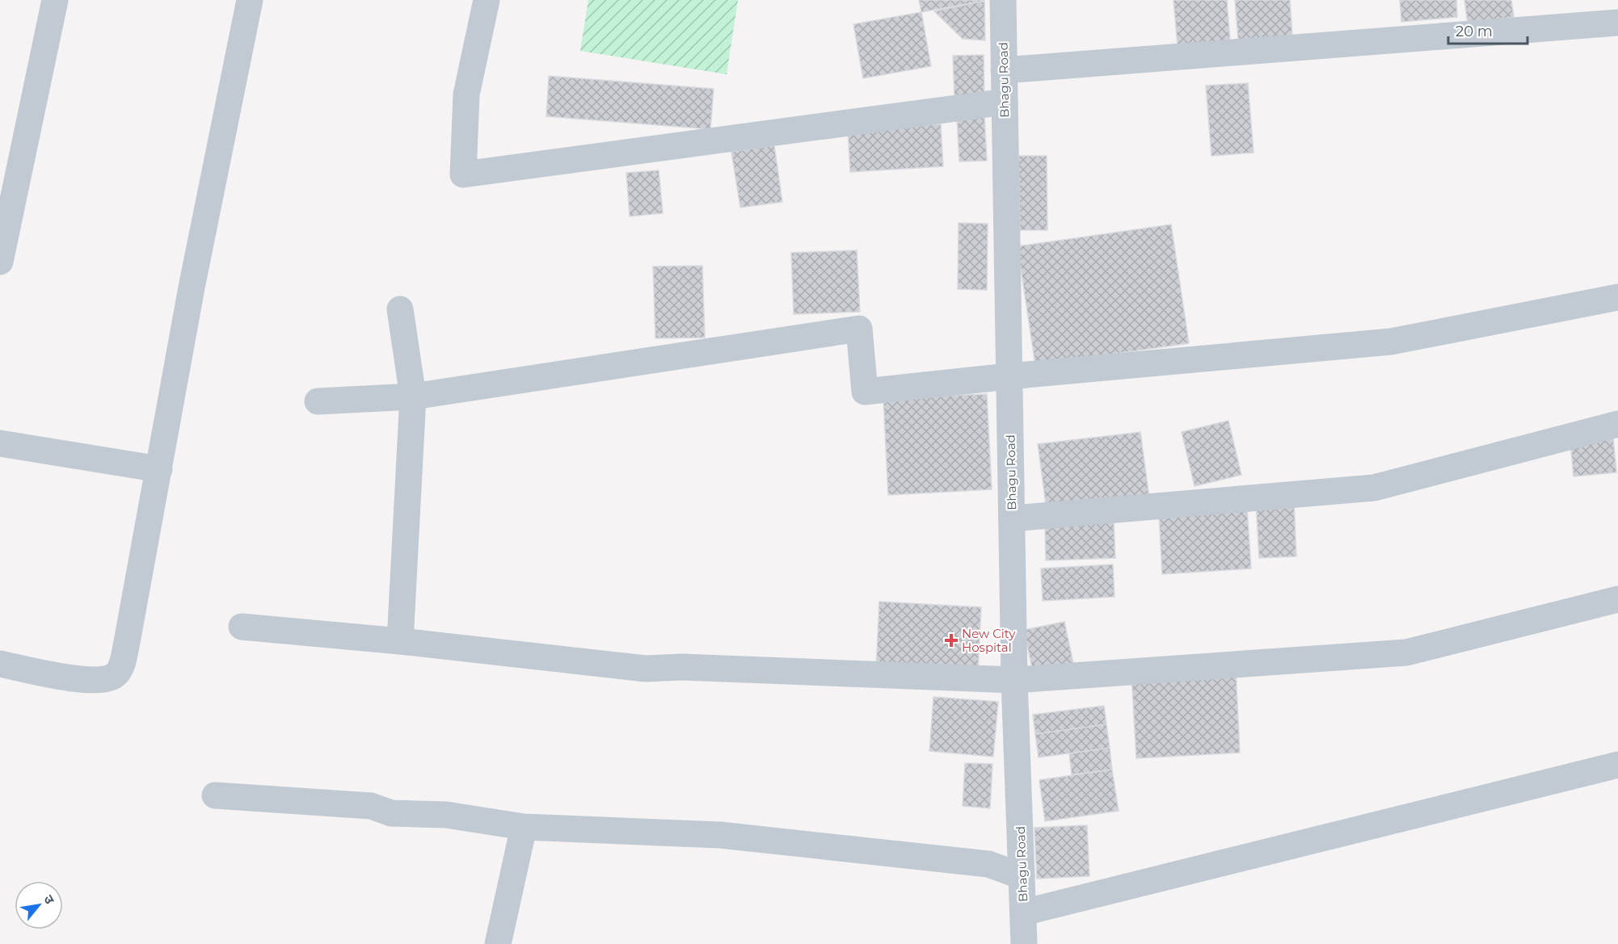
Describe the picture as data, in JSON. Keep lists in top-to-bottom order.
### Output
{
  "streets": {
    "street": ["Bhagu Road"]
  },
  "places": {
    "health": ["New City Hospital"]
  },
  "scale_bar": "20 m",
  "north": "top right"
}
